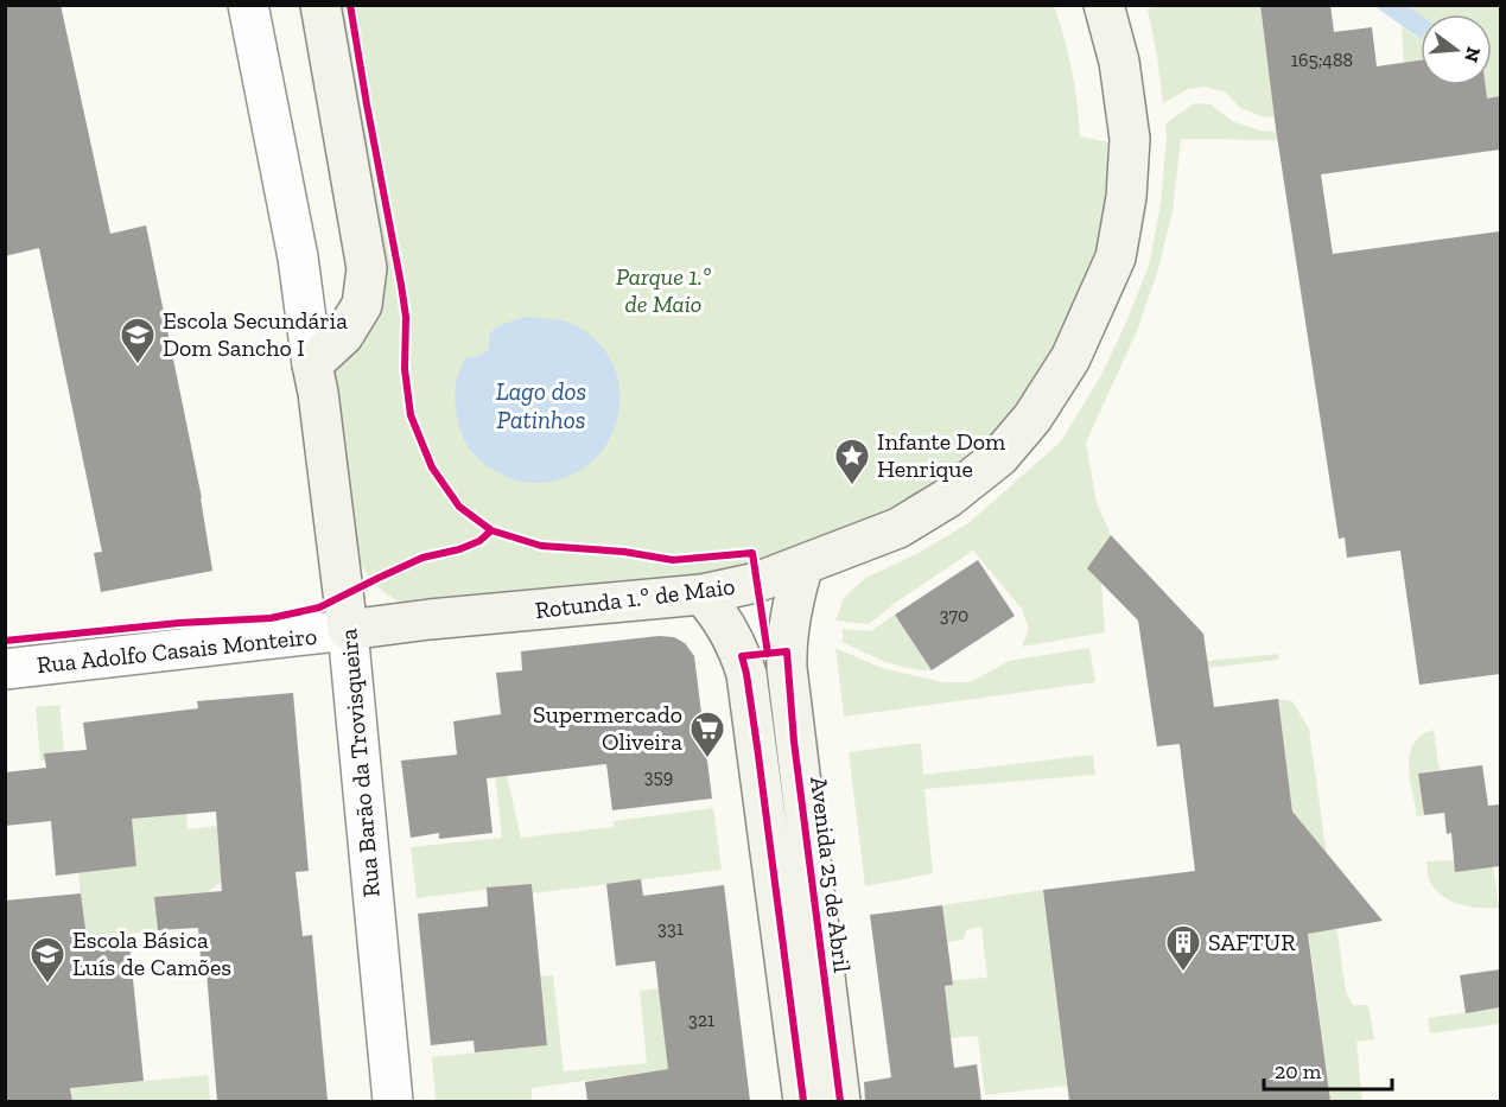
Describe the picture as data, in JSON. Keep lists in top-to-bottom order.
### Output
{
  "streets": {
    "main road": ["Rotunda 1.º de Maio", "Rua Barão da Trovisqueira", "Avenida 25 de Abril"],
    "street": ["Rua Adolfo Casais Monteiro"]
  },
  "crossings": [
    ["Rotunda 1.º de Maio", "Rua Adolfo Casais Monteiro"],
    ["Rotunda 1.º de Maio", "Rua Barão da Trovisqueira"],
    ["Rotunda 1.º de Maio", "Avenida 25 de Abril"],
    ["Rua Adolfo Casais Monteiro", "Rua Barão da Trovisqueira"]
  ],
  "water": ["Lago dos Patinhos"],
  "parks": ["Parque 1.º de Maio"],
  "places": {
    "school or university": ["Escola Secundária Dom Sancho I", "Escola Básica Luís de Camões"],
    "place": ["Infante Dom Henrique"],
    "supermarket": ["Supermercado Oliveira"],
    "building": ["SAFTUR"]
  },
  "house_numbers": [
    "165;488",
    "370",
    "359",
    "331",
    "321"
  ],
  "scale_bar": "20 m",
  "north": "right"
}
